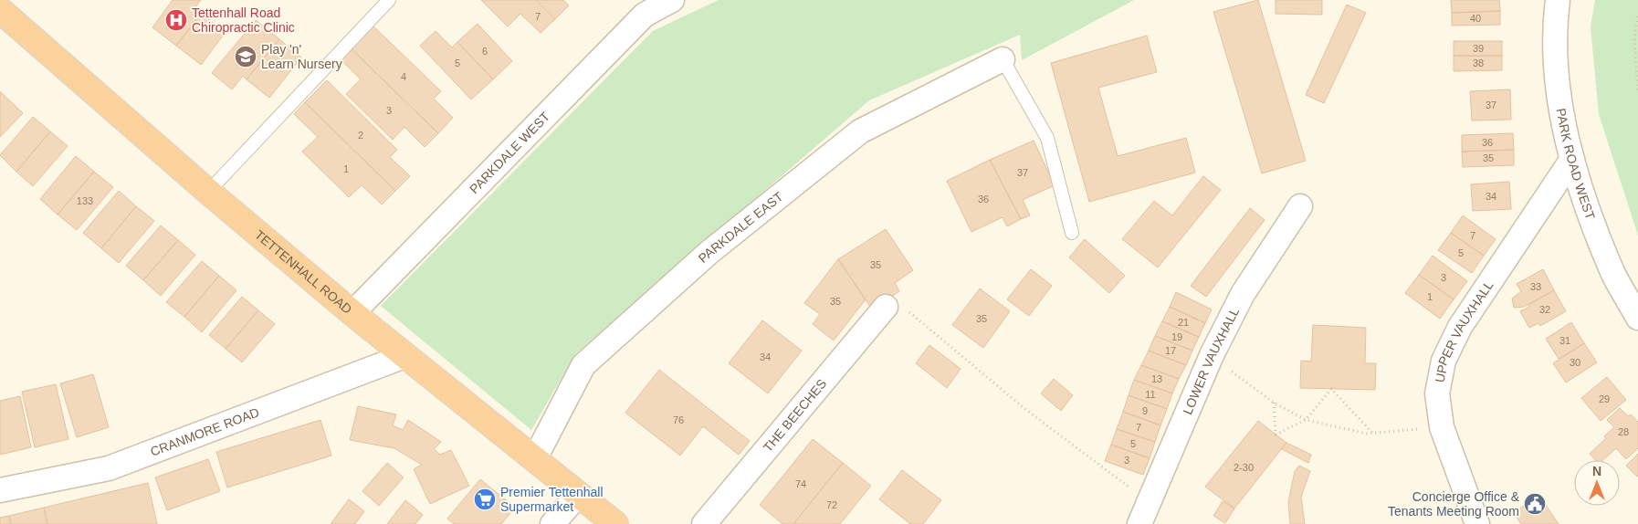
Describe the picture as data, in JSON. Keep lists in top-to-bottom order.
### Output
{
  "streets": {
    "highway": ["TETTENHALL ROAD"],
    "street": [
      "PARKDALE WEST",
      "PARK ROAD WEST",
      "PARKDALE EAST",
      "UPPER VAUXHALL",
      "LOWER VAUXHALL",
      "THE BEECHES",
      "CRANMORE ROAD"
    ]
  },
  "crossings": [
    ["PARKDALE WEST", "TETTENHALL ROAD"],
    ["PARK ROAD WEST", "UPPER VAUXHALL"],
    ["PARKDALE EAST", "TETTENHALL ROAD"],
    ["TETTENHALL ROAD", "CRANMORE ROAD"]
  ],
  "places": {
    "hospital": ["Tettenhall Road Chiropractic Clinic"],
    "school or university": ["Play 'n' Learn Nursery"],
    "supermarket": ["Premier Tettenhall Supermarket"],
    "public building": ["Concierge Office & Tenants Meeting Room"]
  },
  "house_numbers": [
    "7",
    "40",
    "39",
    "6",
    "5",
    "38",
    "4",
    "37",
    "3",
    "2",
    "36",
    "35",
    "1",
    "37",
    "34",
    "36",
    "133",
    "7",
    "5",
    "35",
    "3",
    "33",
    "1",
    "35",
    "32",
    "35",
    "21",
    "19",
    "31",
    "17",
    "34",
    "30",
    "13",
    "11",
    "29",
    "9",
    "76",
    "7",
    "28",
    "5",
    "3",
    "2-30",
    "74",
    "72"
  ],
  "north": "top"
}
